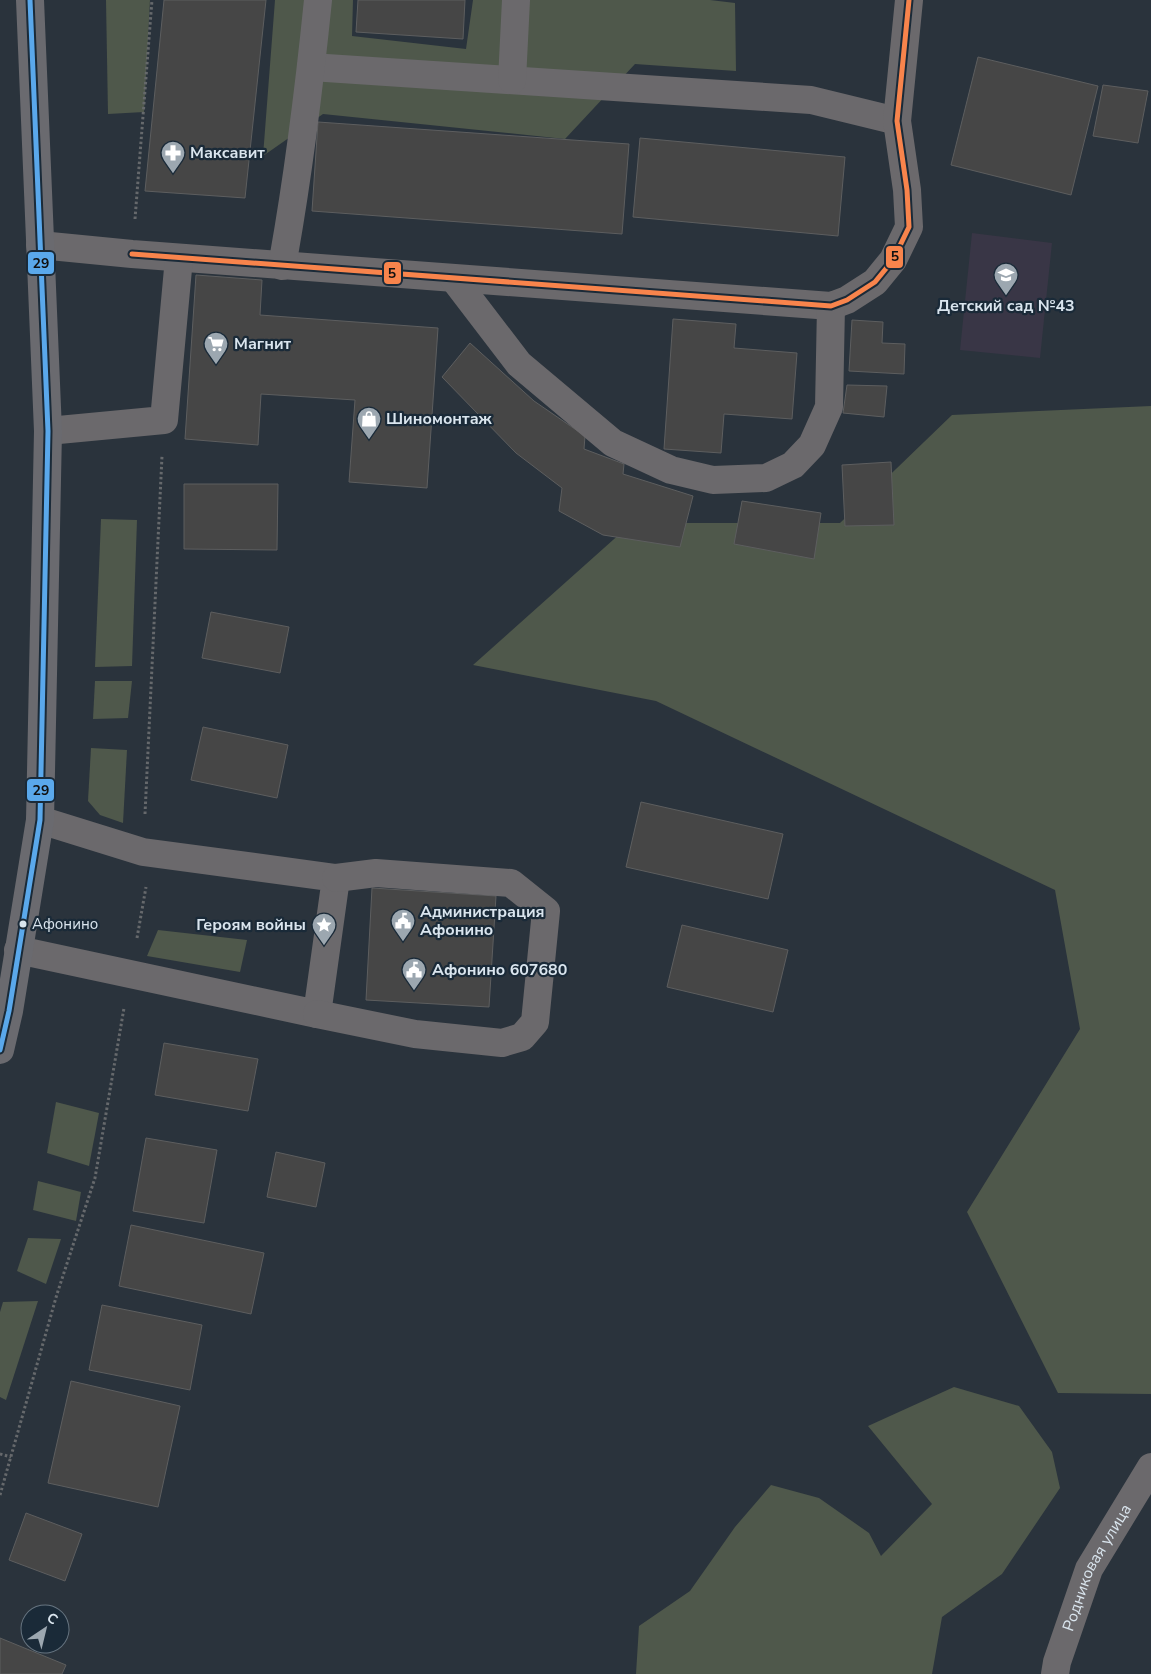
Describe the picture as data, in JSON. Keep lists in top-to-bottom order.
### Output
{
  "streets": {
    "street": ["Родниковая улица"]
  },
  "places": {
    "pharmacy": ["Максавит"],
    "school or university": ["Детский сад №43"],
    "supermarket": ["Магнит"],
    "shop": ["Шиномонтаж"],
    "other": ["Афонино"],
    "public building": ["Администрация Афонино", "Афонино 607680"],
    "place": ["Героям войны"]
  },
  "lines": ["transit line 29", "transit line 5"],
  "north": "top right"
}
